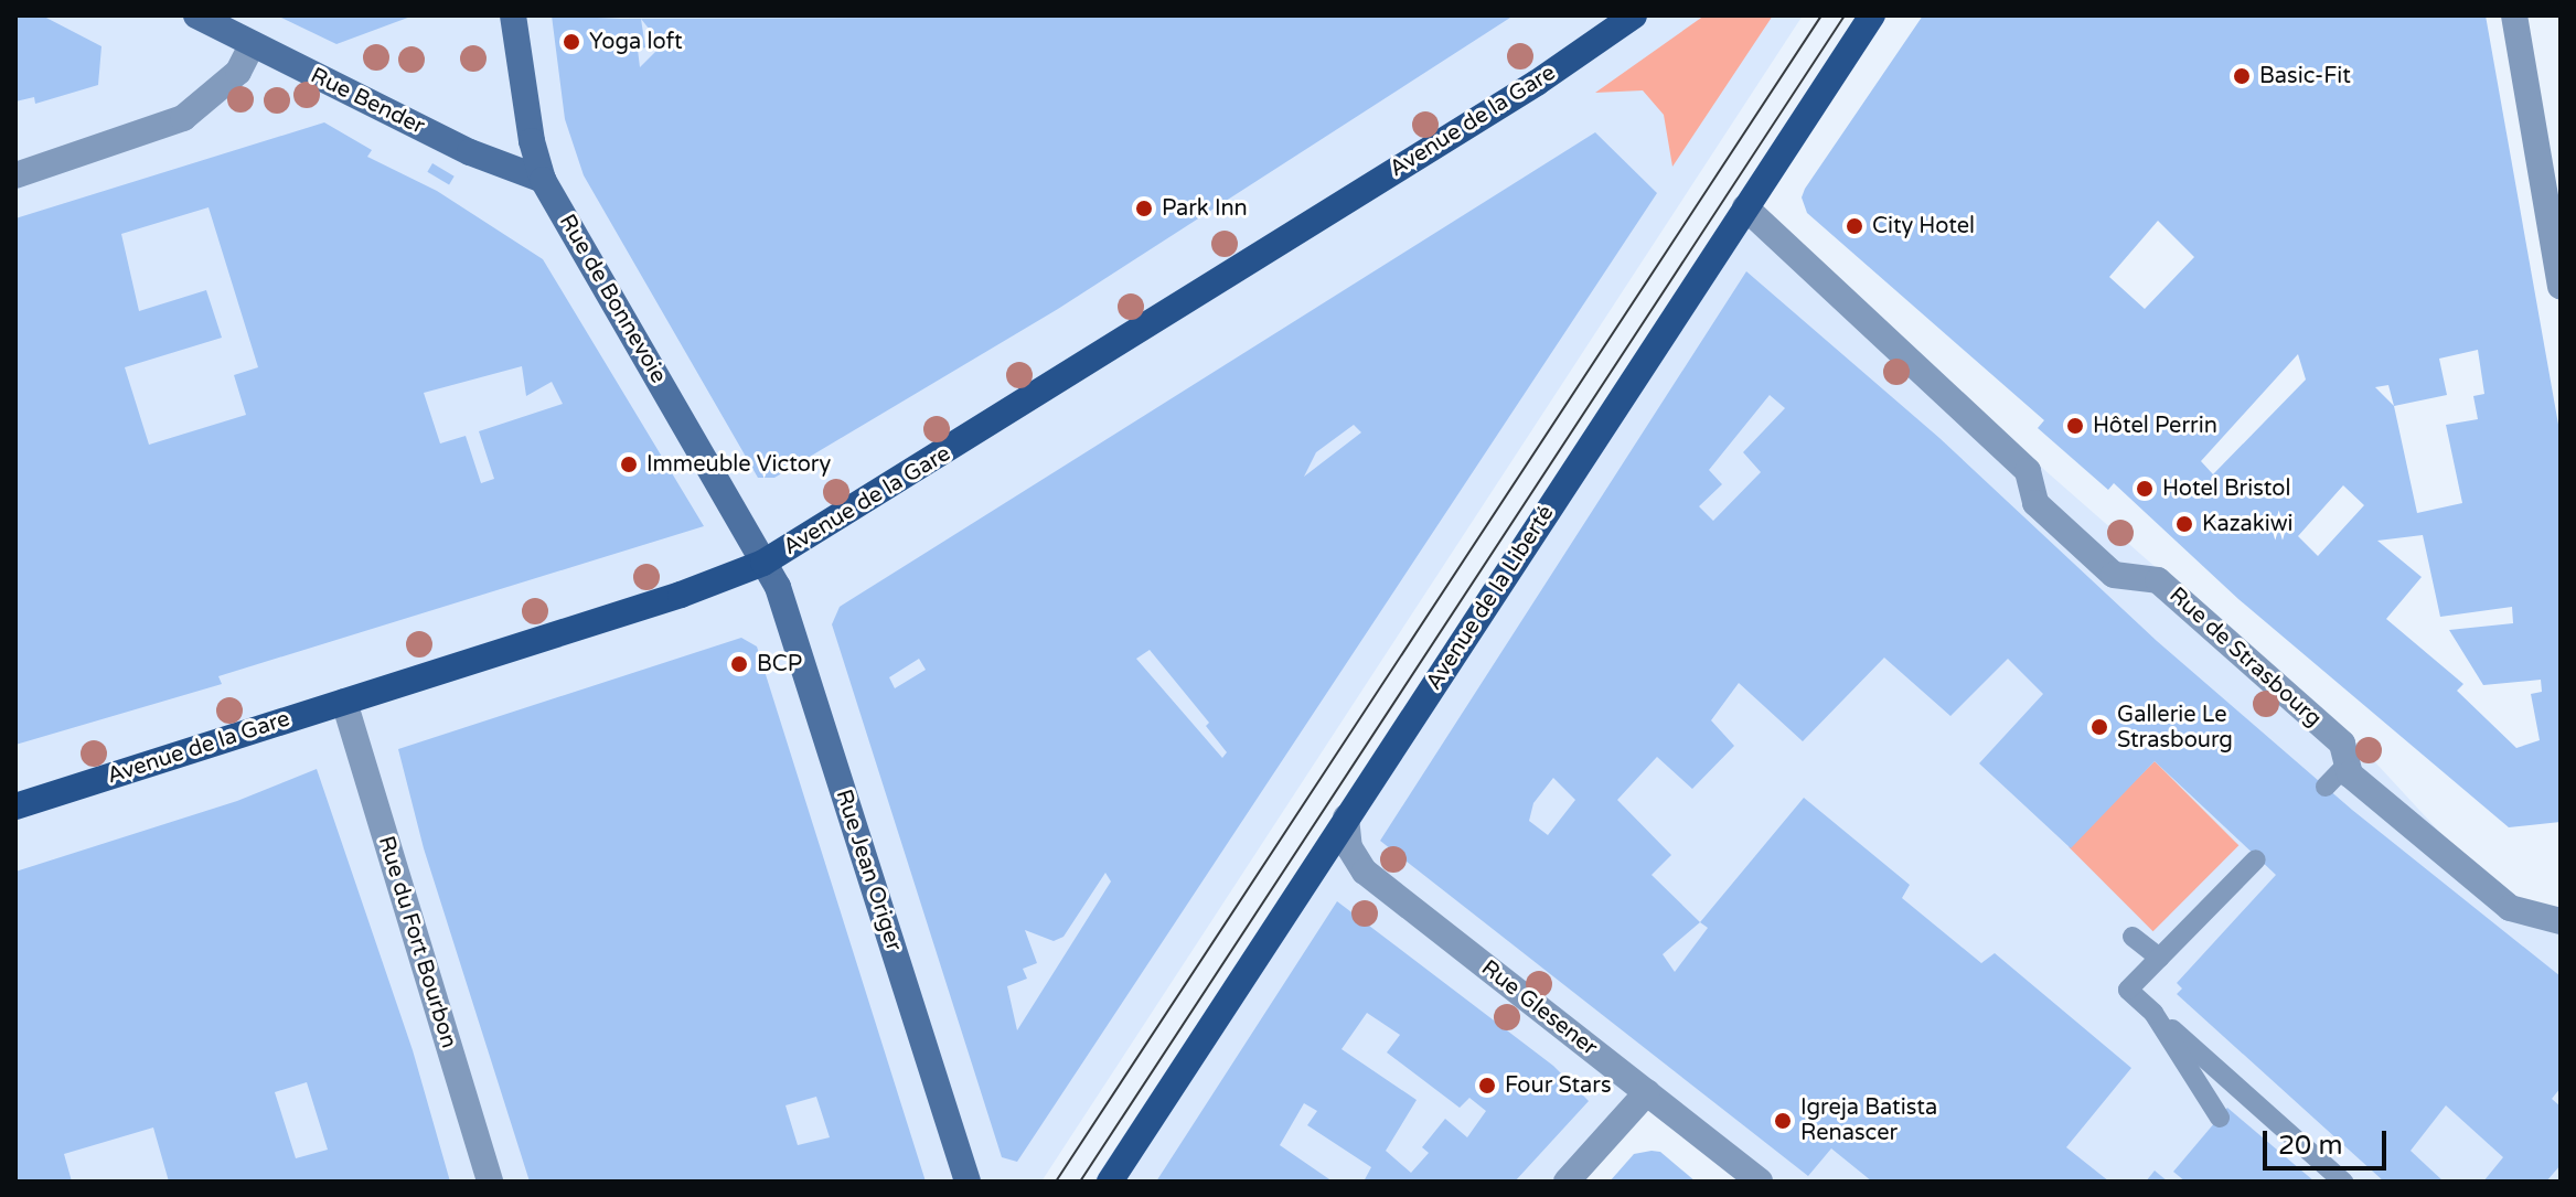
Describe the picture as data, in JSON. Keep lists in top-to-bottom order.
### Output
{
  "streets": {
    "main road": [
      "Rue Bender",
      "Avenue de la Gare",
      "Rue de Bonnevoie",
      "Avenue de la Liberté",
      "Rue Jean Origer"
    ],
    "street": ["Rue de Strasbourg", "Rue du Fort Bourbon", "Rue Glesener"]
  },
  "crossings": [
    ["Rue Bender", "Rue de Bonnevoie"],
    ["Avenue de la Gare", "Rue de Bonnevoie"],
    ["Avenue de la Gare", "Rue Jean Origer"],
    ["Avenue de la Gare", "Rue du Fort Bourbon"],
    ["Rue de Bonnevoie", "Rue Jean Origer"],
    ["Avenue de la Liberté", "Rue de Strasbourg"],
    ["Avenue de la Liberté", "Rue Glesener"]
  ],
  "places": [
    "Yoga loft",
    "Basic-Fit",
    "Park Inn",
    "City Hotel",
    "Hôtel Perrin",
    "Immeuble Victory",
    "Hotel Bristol",
    "Kazakiwi",
    "BCP",
    "Gallerie Le Strasbourg",
    "Four Stars",
    "Igreja Batista Renascer"
  ],
  "scale_bar": "20 m"
}
